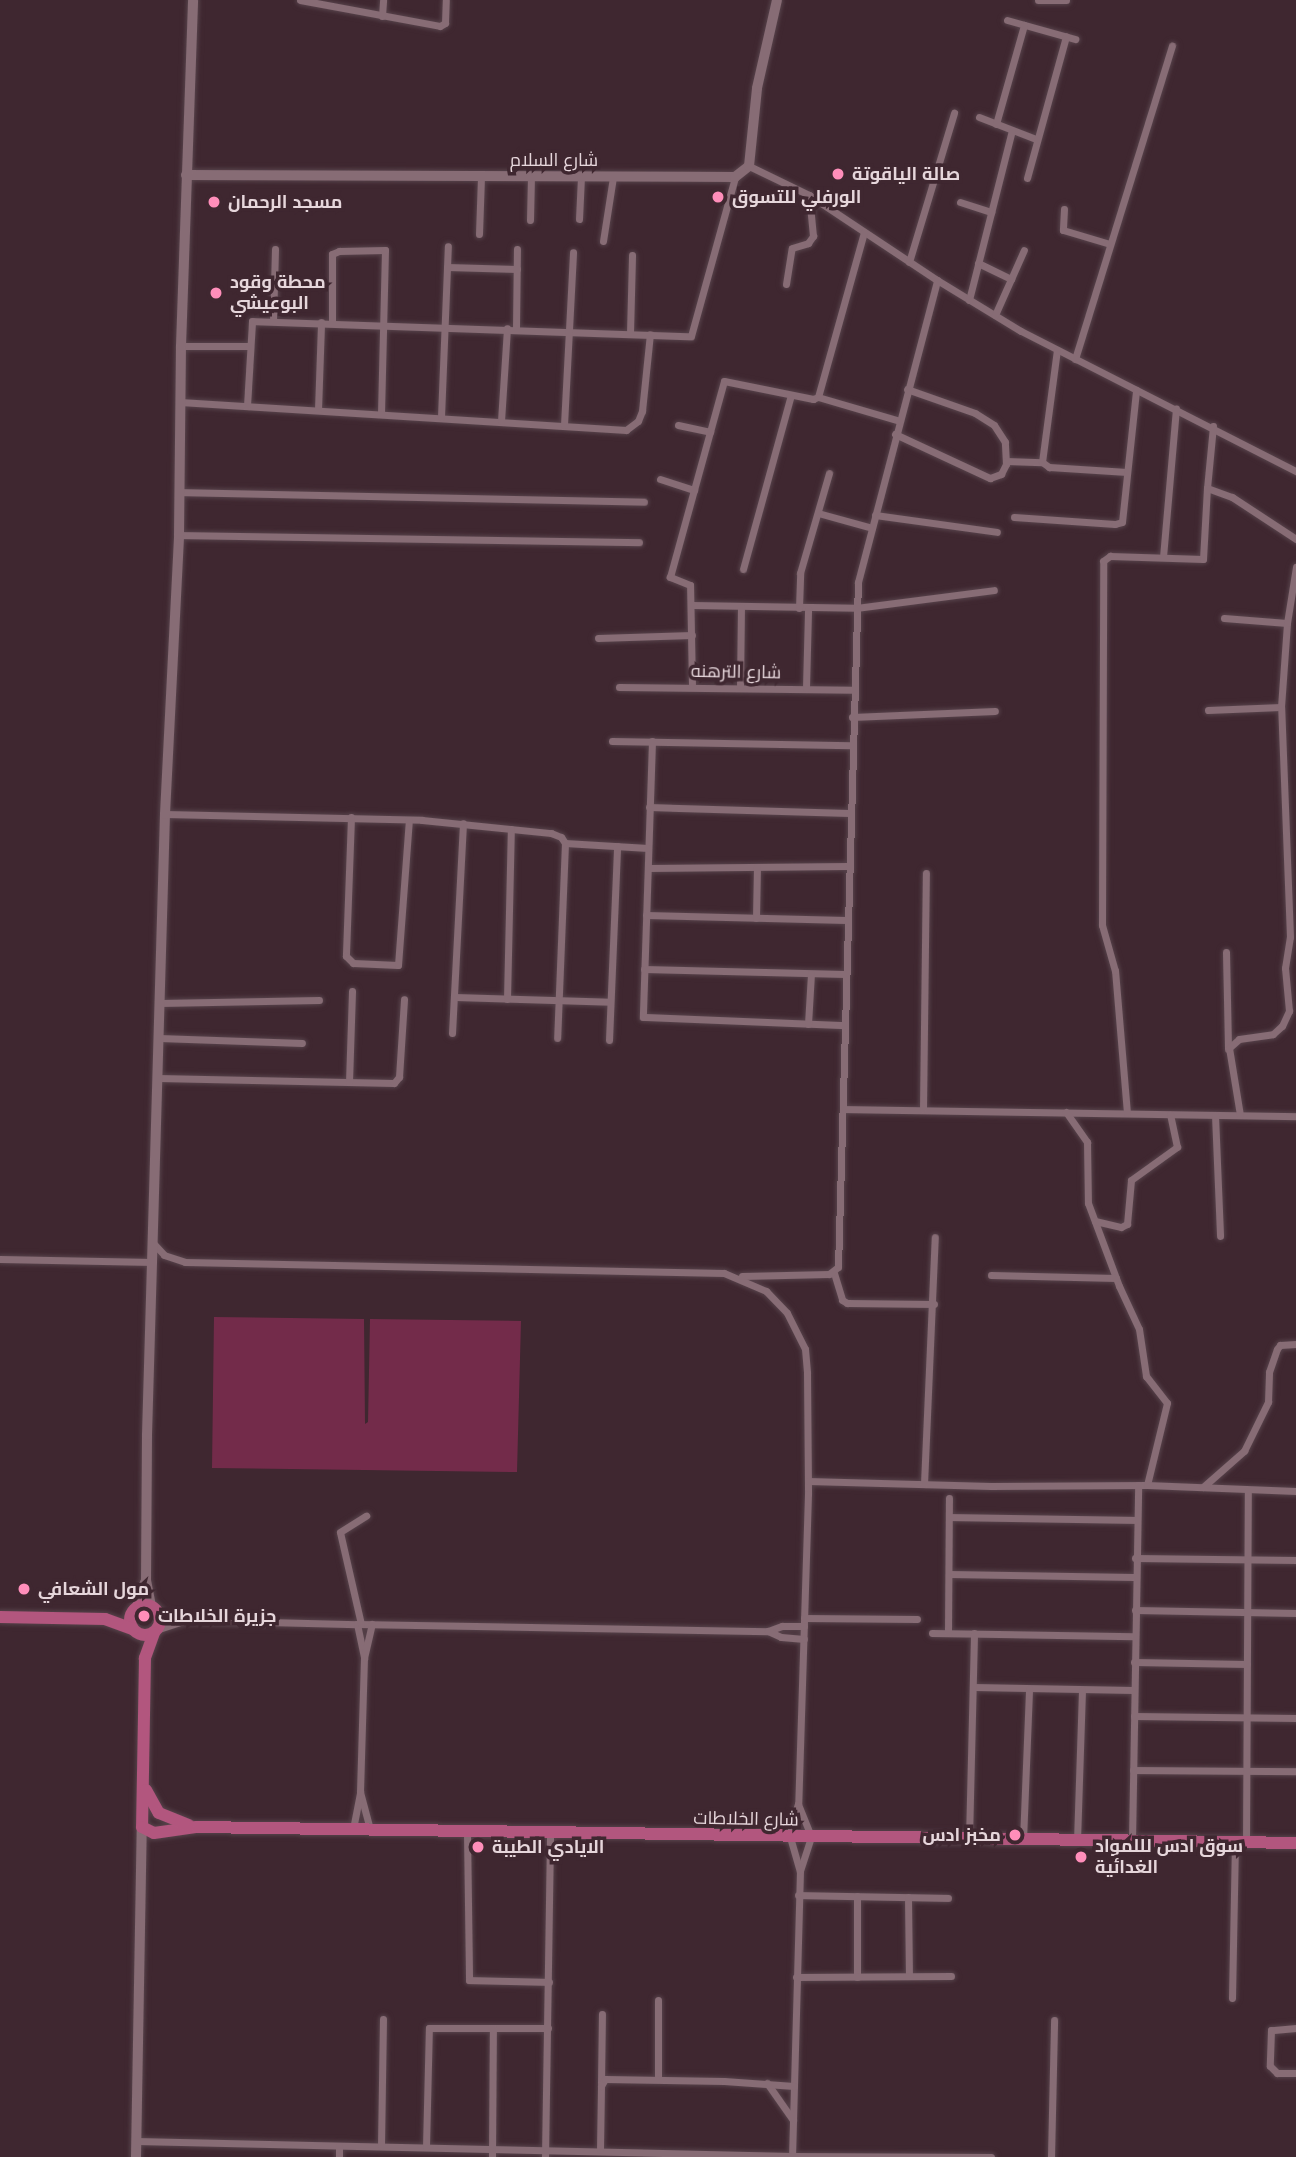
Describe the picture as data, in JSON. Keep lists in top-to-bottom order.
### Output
{
  "streets": {
    "main road": ["شارع السلام", "شارع الخلاطات"],
    "street": ["شارع الترهنه"]
  },
  "places": [
    "صالة الياقوتة",
    "الورفلي للتسوق",
    "مسجد الرحمان",
    "محطة وقود البوعيشي",
    "مول الشعافي",
    "جزيرة الخلاطات",
    "مخبز ادس",
    "الايادي الطيبة",
    "سوق ادس لللمواد الغدائية"
  ]
}
